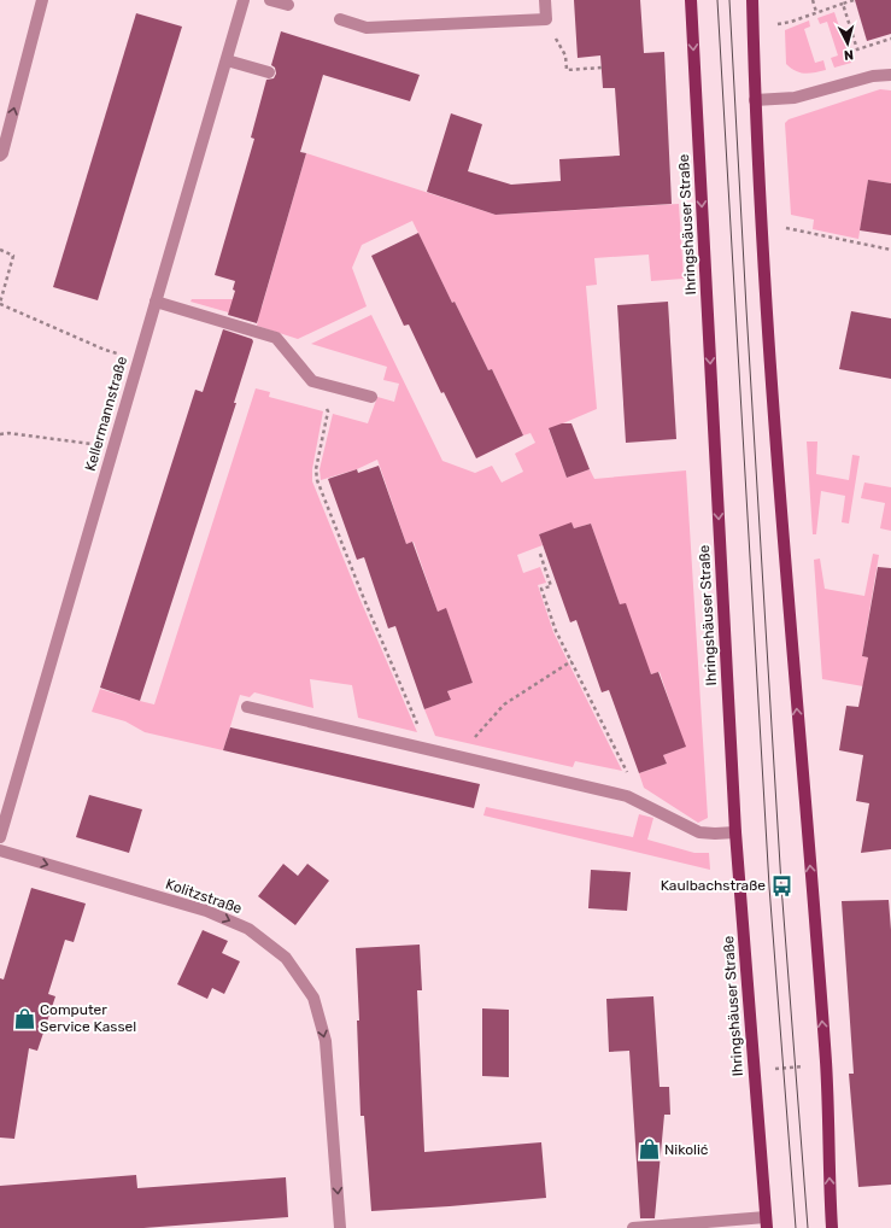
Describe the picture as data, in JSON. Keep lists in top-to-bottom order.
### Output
{
  "streets": {
    "main road": ["Ihringshäuser Straße"],
    "street": ["Kellermannstraße", "Kolitzstraße"]
  },
  "one_way": ["Kolitzstraße"],
  "places": {
    "bus stop": ["Kaulbachstraße"],
    "shop": ["Computer Service Kassel", "Nikolić"]
  },
  "north": "bottom"
}
